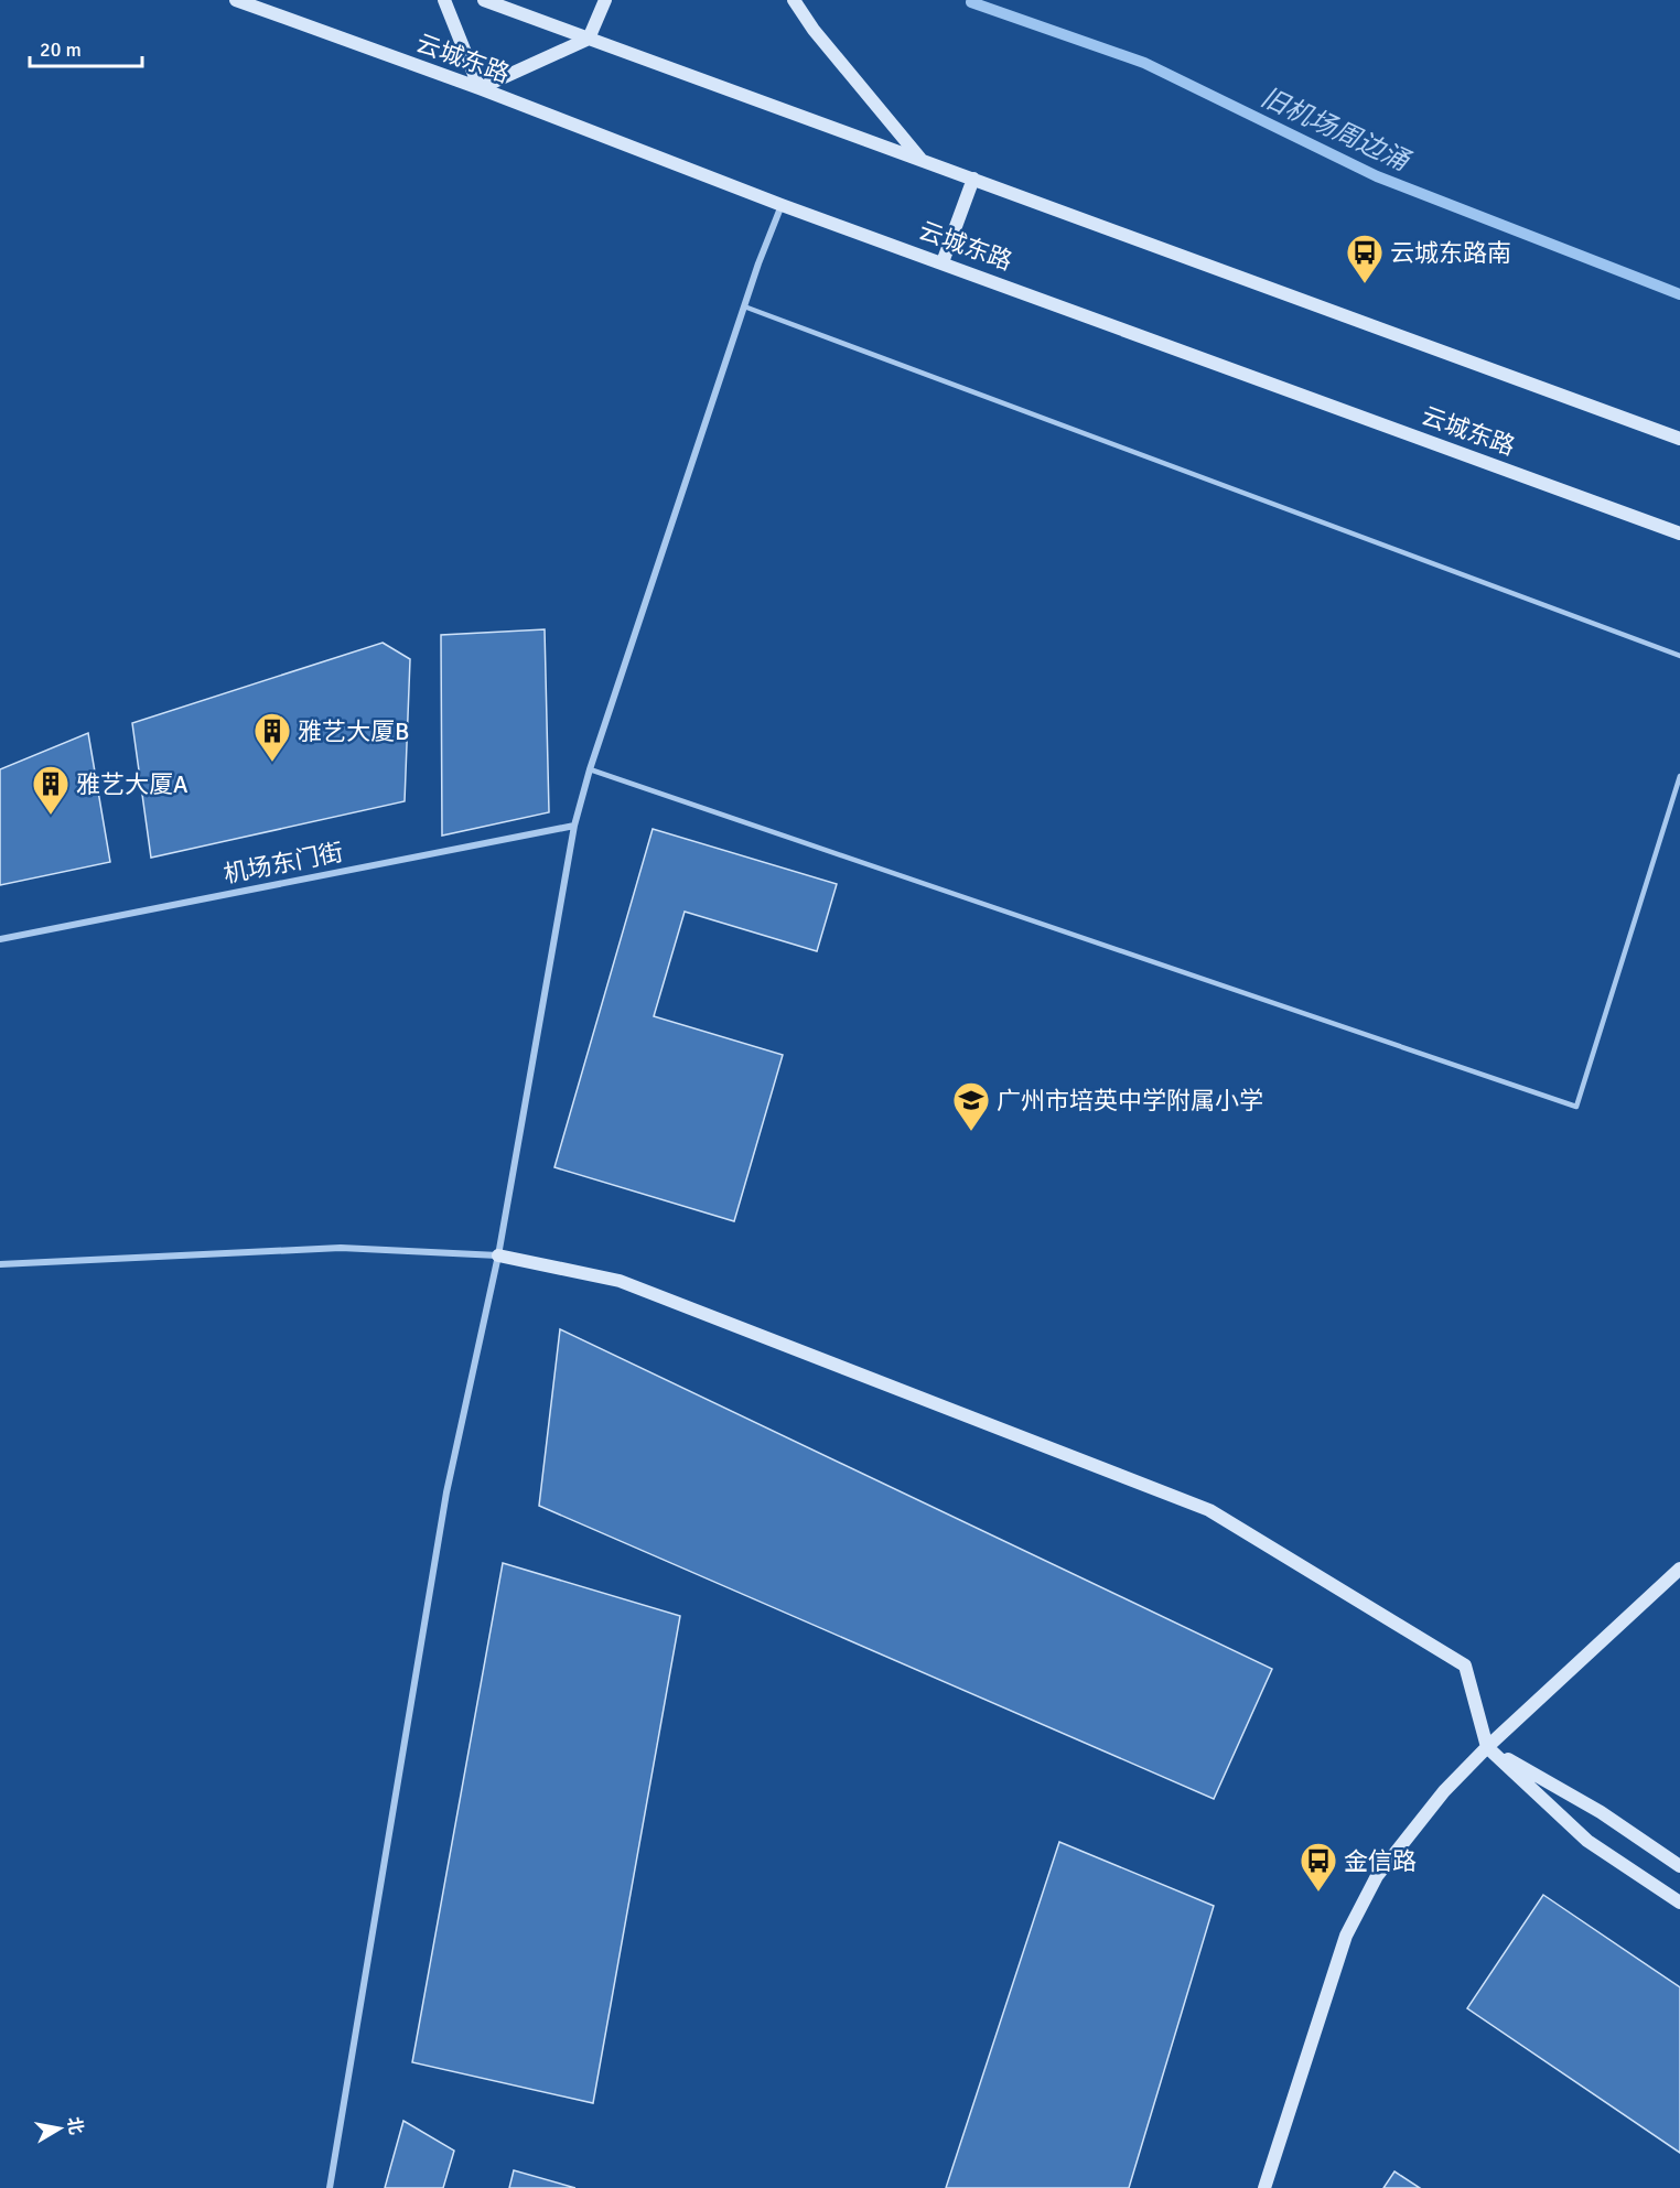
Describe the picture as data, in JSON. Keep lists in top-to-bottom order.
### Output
{
  "streets": {
    "main road": ["云城东路"],
    "street": ["机场东门街"]
  },
  "water": ["旧机场周边涌"],
  "places": {
    "bus stop": ["云城东路南", "金信路"],
    "building": ["雅艺大厦B", "雅艺大厦A"],
    "school or university": ["广州市培英中学附属小学"]
  },
  "scale_bar": "20 m",
  "north": "right"
}
